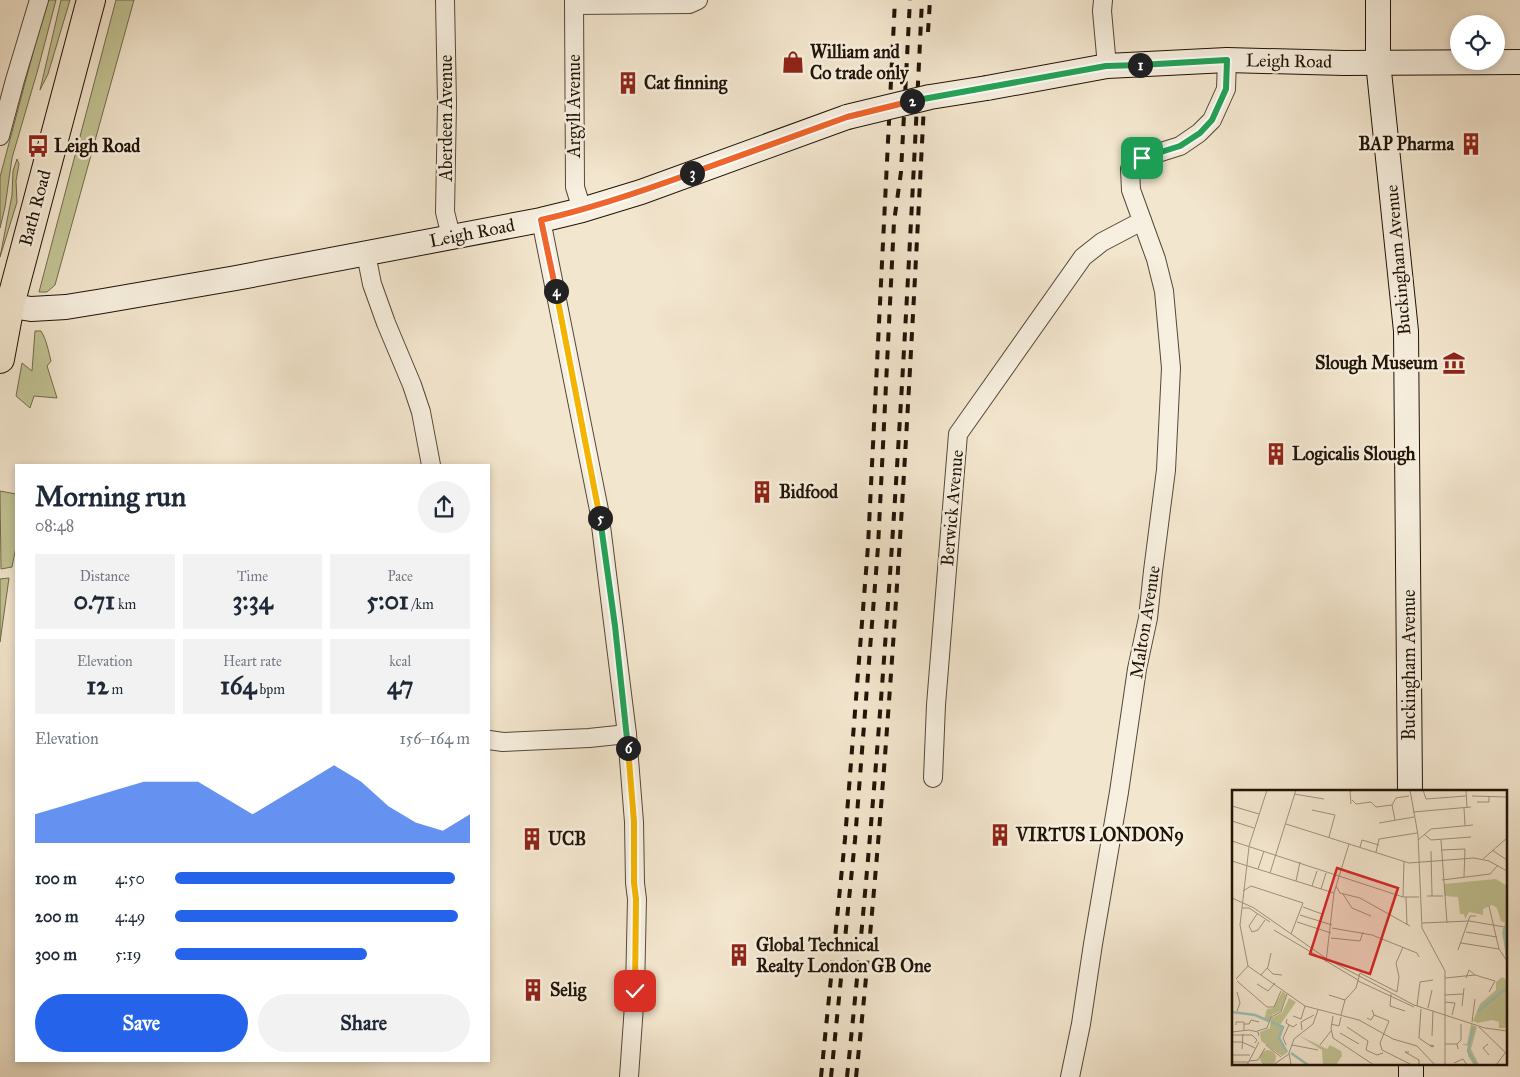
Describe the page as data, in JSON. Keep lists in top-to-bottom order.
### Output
{
  "streets": {
    "main road": ["Bath Road"],
    "street": [
      "Leigh Road",
      "Argyll Avenue",
      "Aberdeen Avenue",
      "Buckingham Avenue",
      "Berwick Avenue",
      "Malton Avenue"
    ]
  },
  "crossings": [
    ["Leigh Road", "Argyll Avenue"],
    ["Leigh Road", "Aberdeen Avenue"],
    ["Leigh Road", "Bath Road"],
    ["Leigh Road", "Buckingham Avenue"],
    ["Leigh Road", "Malton Avenue"],
    ["Berwick Avenue", "Malton Avenue"]
  ],
  "places": {
    "shop": ["William and Co trade only"],
    "building": [
      "Cat finning",
      "BAP Pharma",
      "Logicalis Slough",
      "Bidfood",
      "VIRTUS LONDON9",
      "UCB",
      "Global Technical Realty London GB One",
      "Selig"
    ],
    "bus stop": ["Leigh Road"],
    "museum": ["Slough Museum"]
  },
  "page": {
    "pins": [
      "1",
      "2",
      "3",
      "4",
      "5",
      "6"
    ],
    "heading": ["Morning run", "08:48"],
    "stats": [
      ["Distance", "0.71 km"],
      ["Time", "3:34"],
      ["Pace", "5:01 /km"],
      ["Elevation", "12 m"],
      ["Heart rate", "164 bpm"],
      ["kcal", "47"]
    ],
    "chart": ["Elevation", "156–164 m"],
    "list": [
      {
        "name": "100 m",
        "note": "4:50"
      },
      {
        "name": "200 m",
        "note": "4:49"
      },
      {
        "name": "300 m",
        "note": "5:19"
      }
    ],
    "buttons": ["Save", "Share"]
  }
}
